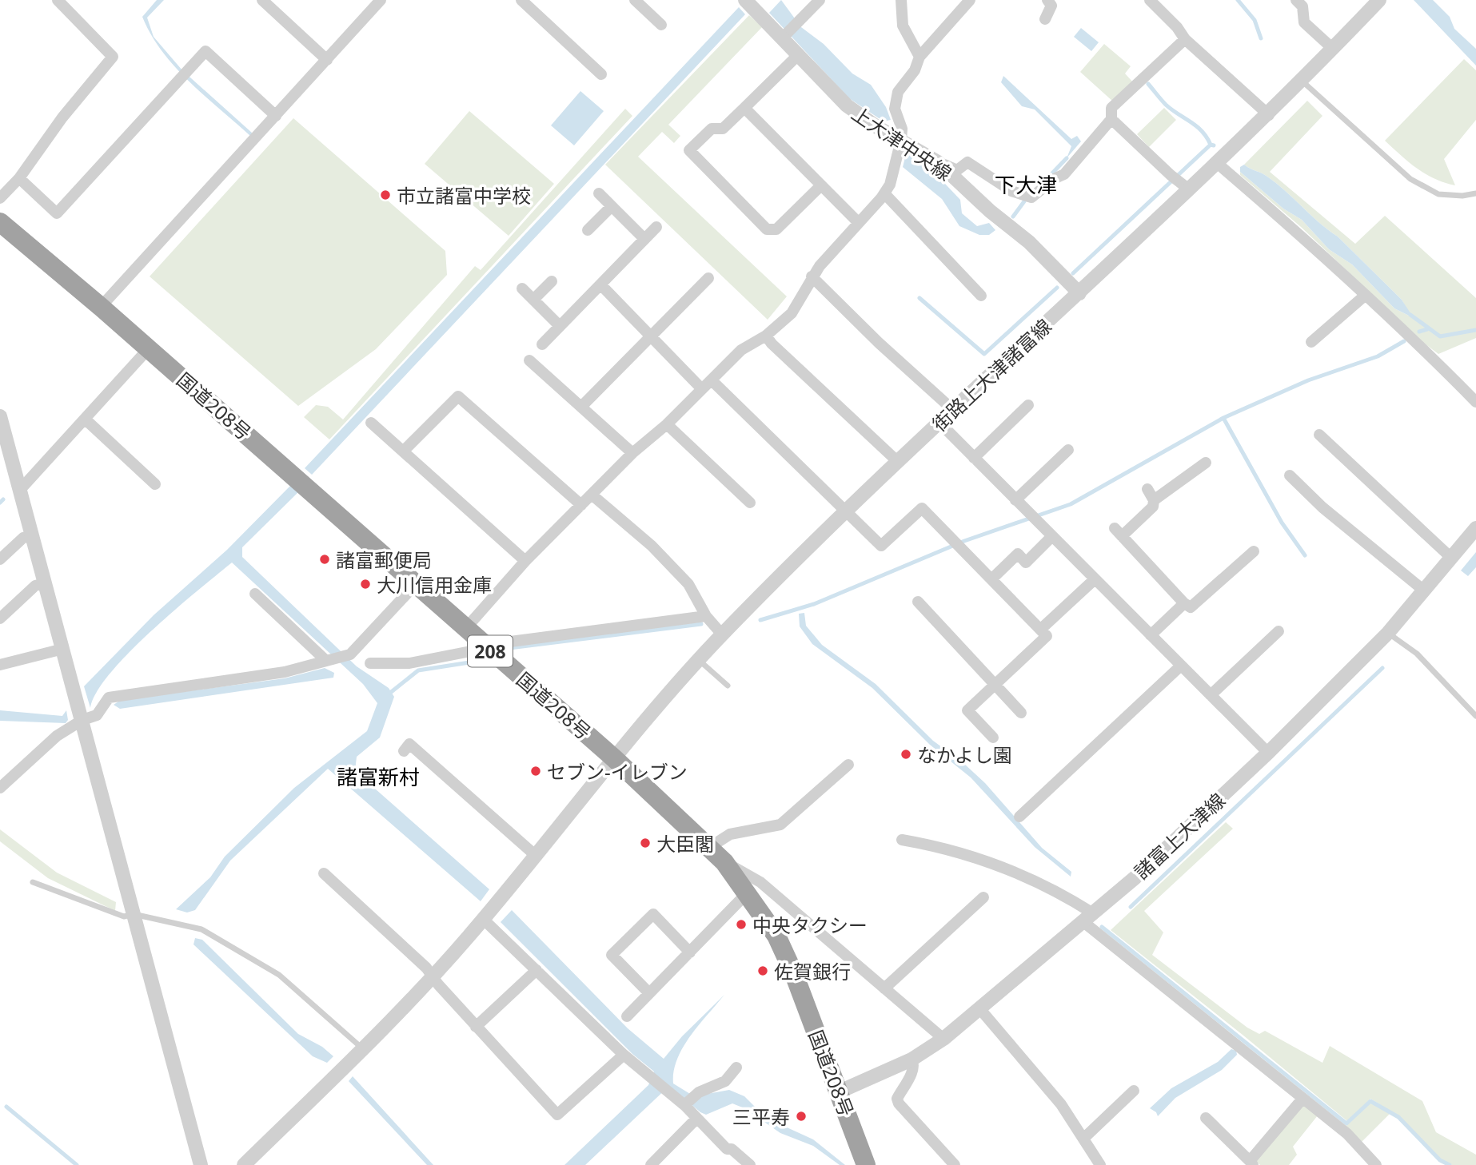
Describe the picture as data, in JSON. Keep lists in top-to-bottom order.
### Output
{
  "streets": {
    "highway": ["国道208号", "208"],
    "street": ["上大津中央線", "街路上大津諸富線", "諸富上大津線"]
  },
  "crossings": [
    ["上大津中央線", "街路上大津諸富線"],
    ["街路上大津諸富線", "国道208号"],
    ["国道208号", "諸富上大津線"]
  ],
  "districts": ["下大津", "諸富新村"],
  "places": [
    "市立諸富中学校",
    "諸富郵便局",
    "大川信用金庫",
    "なかよし園",
    "セブン-イレブン",
    "大臣閣",
    "中央タクシー",
    "佐賀銀行",
    "三平寿"
  ]
}
